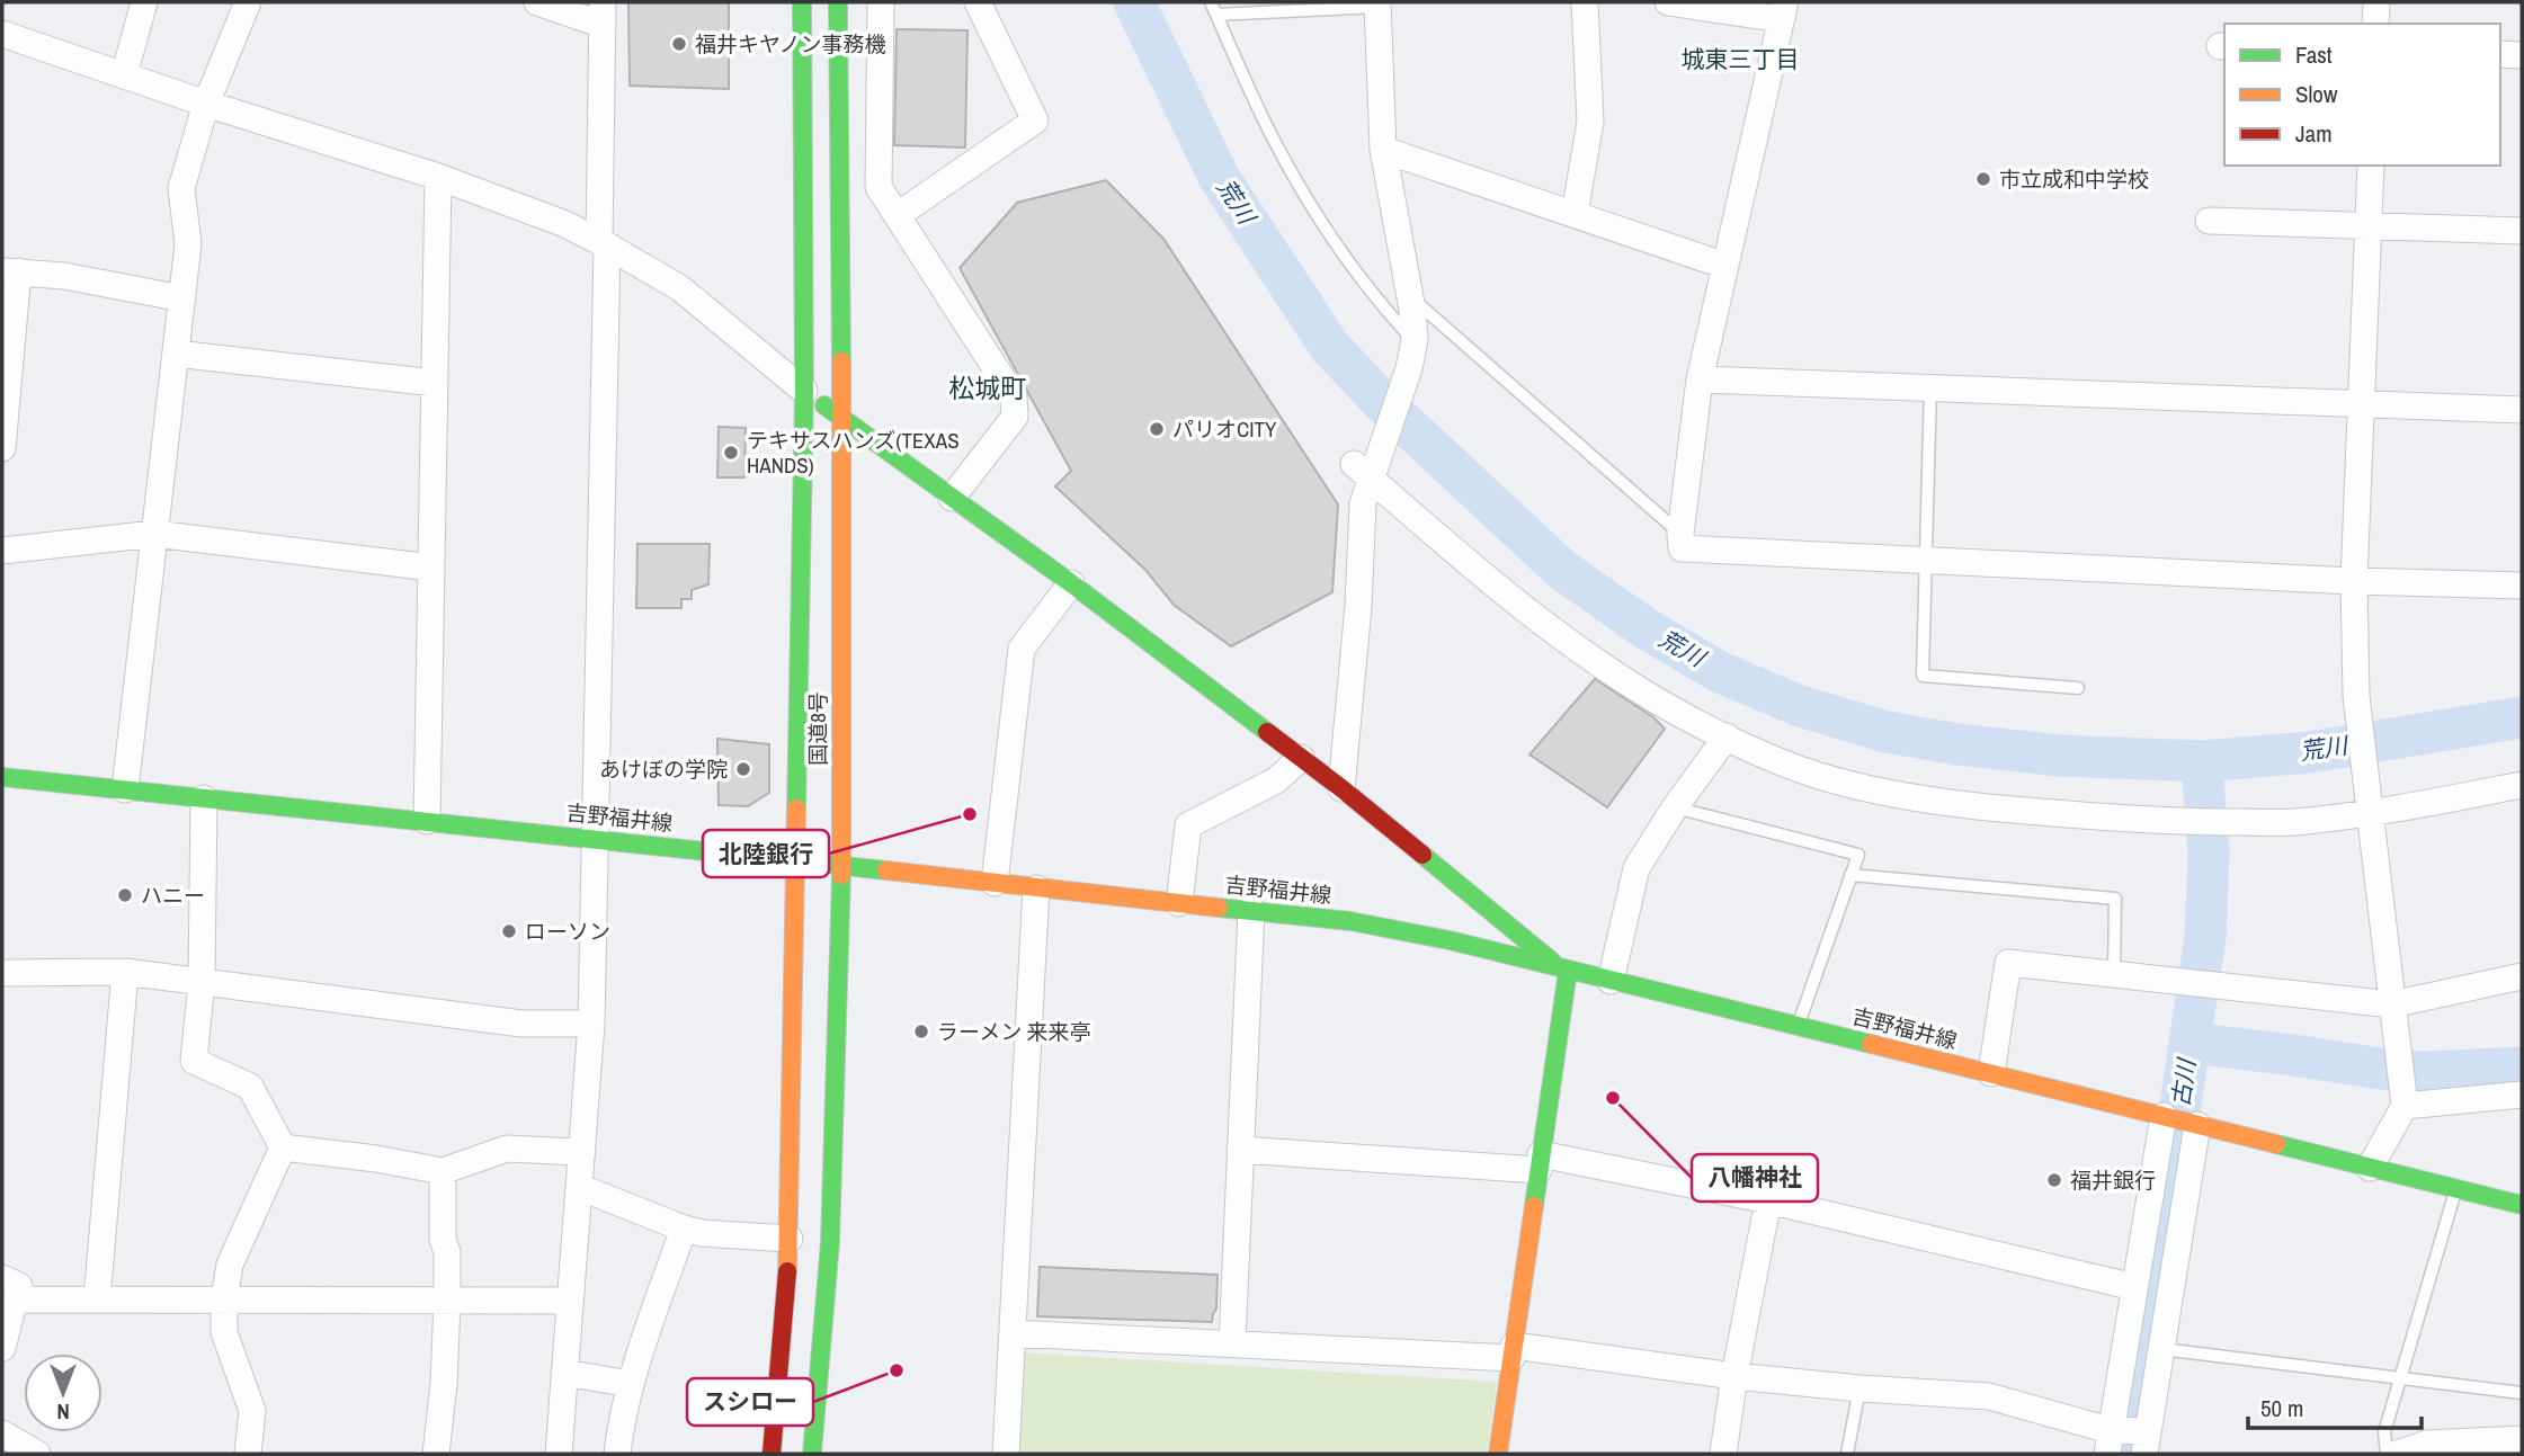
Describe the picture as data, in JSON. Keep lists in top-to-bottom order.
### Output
{
  "streets": {
    "main road": ["国道8号", "吉野福井線"]
  },
  "crossings": [
    ["国道8号", "吉野福井線"]
  ],
  "districts": ["城東三丁目", "松城町"],
  "water": ["荒川", "古川"],
  "places": [
    "福井キヤノン事務機",
    "市立成和中学校",
    "パリオCITY",
    "テキサスハンズ(TEXAS HANDS)",
    "あけぼの学院",
    "北陸銀行",
    "ハニー",
    "ローソン",
    "ラーメン 来来亭",
    "八幡神社",
    "福井銀行",
    "スシロー"
  ],
  "legend": ["Fast", "Slow", "Jam"],
  "scale_bar": "50 m",
  "north": "bottom"
}
